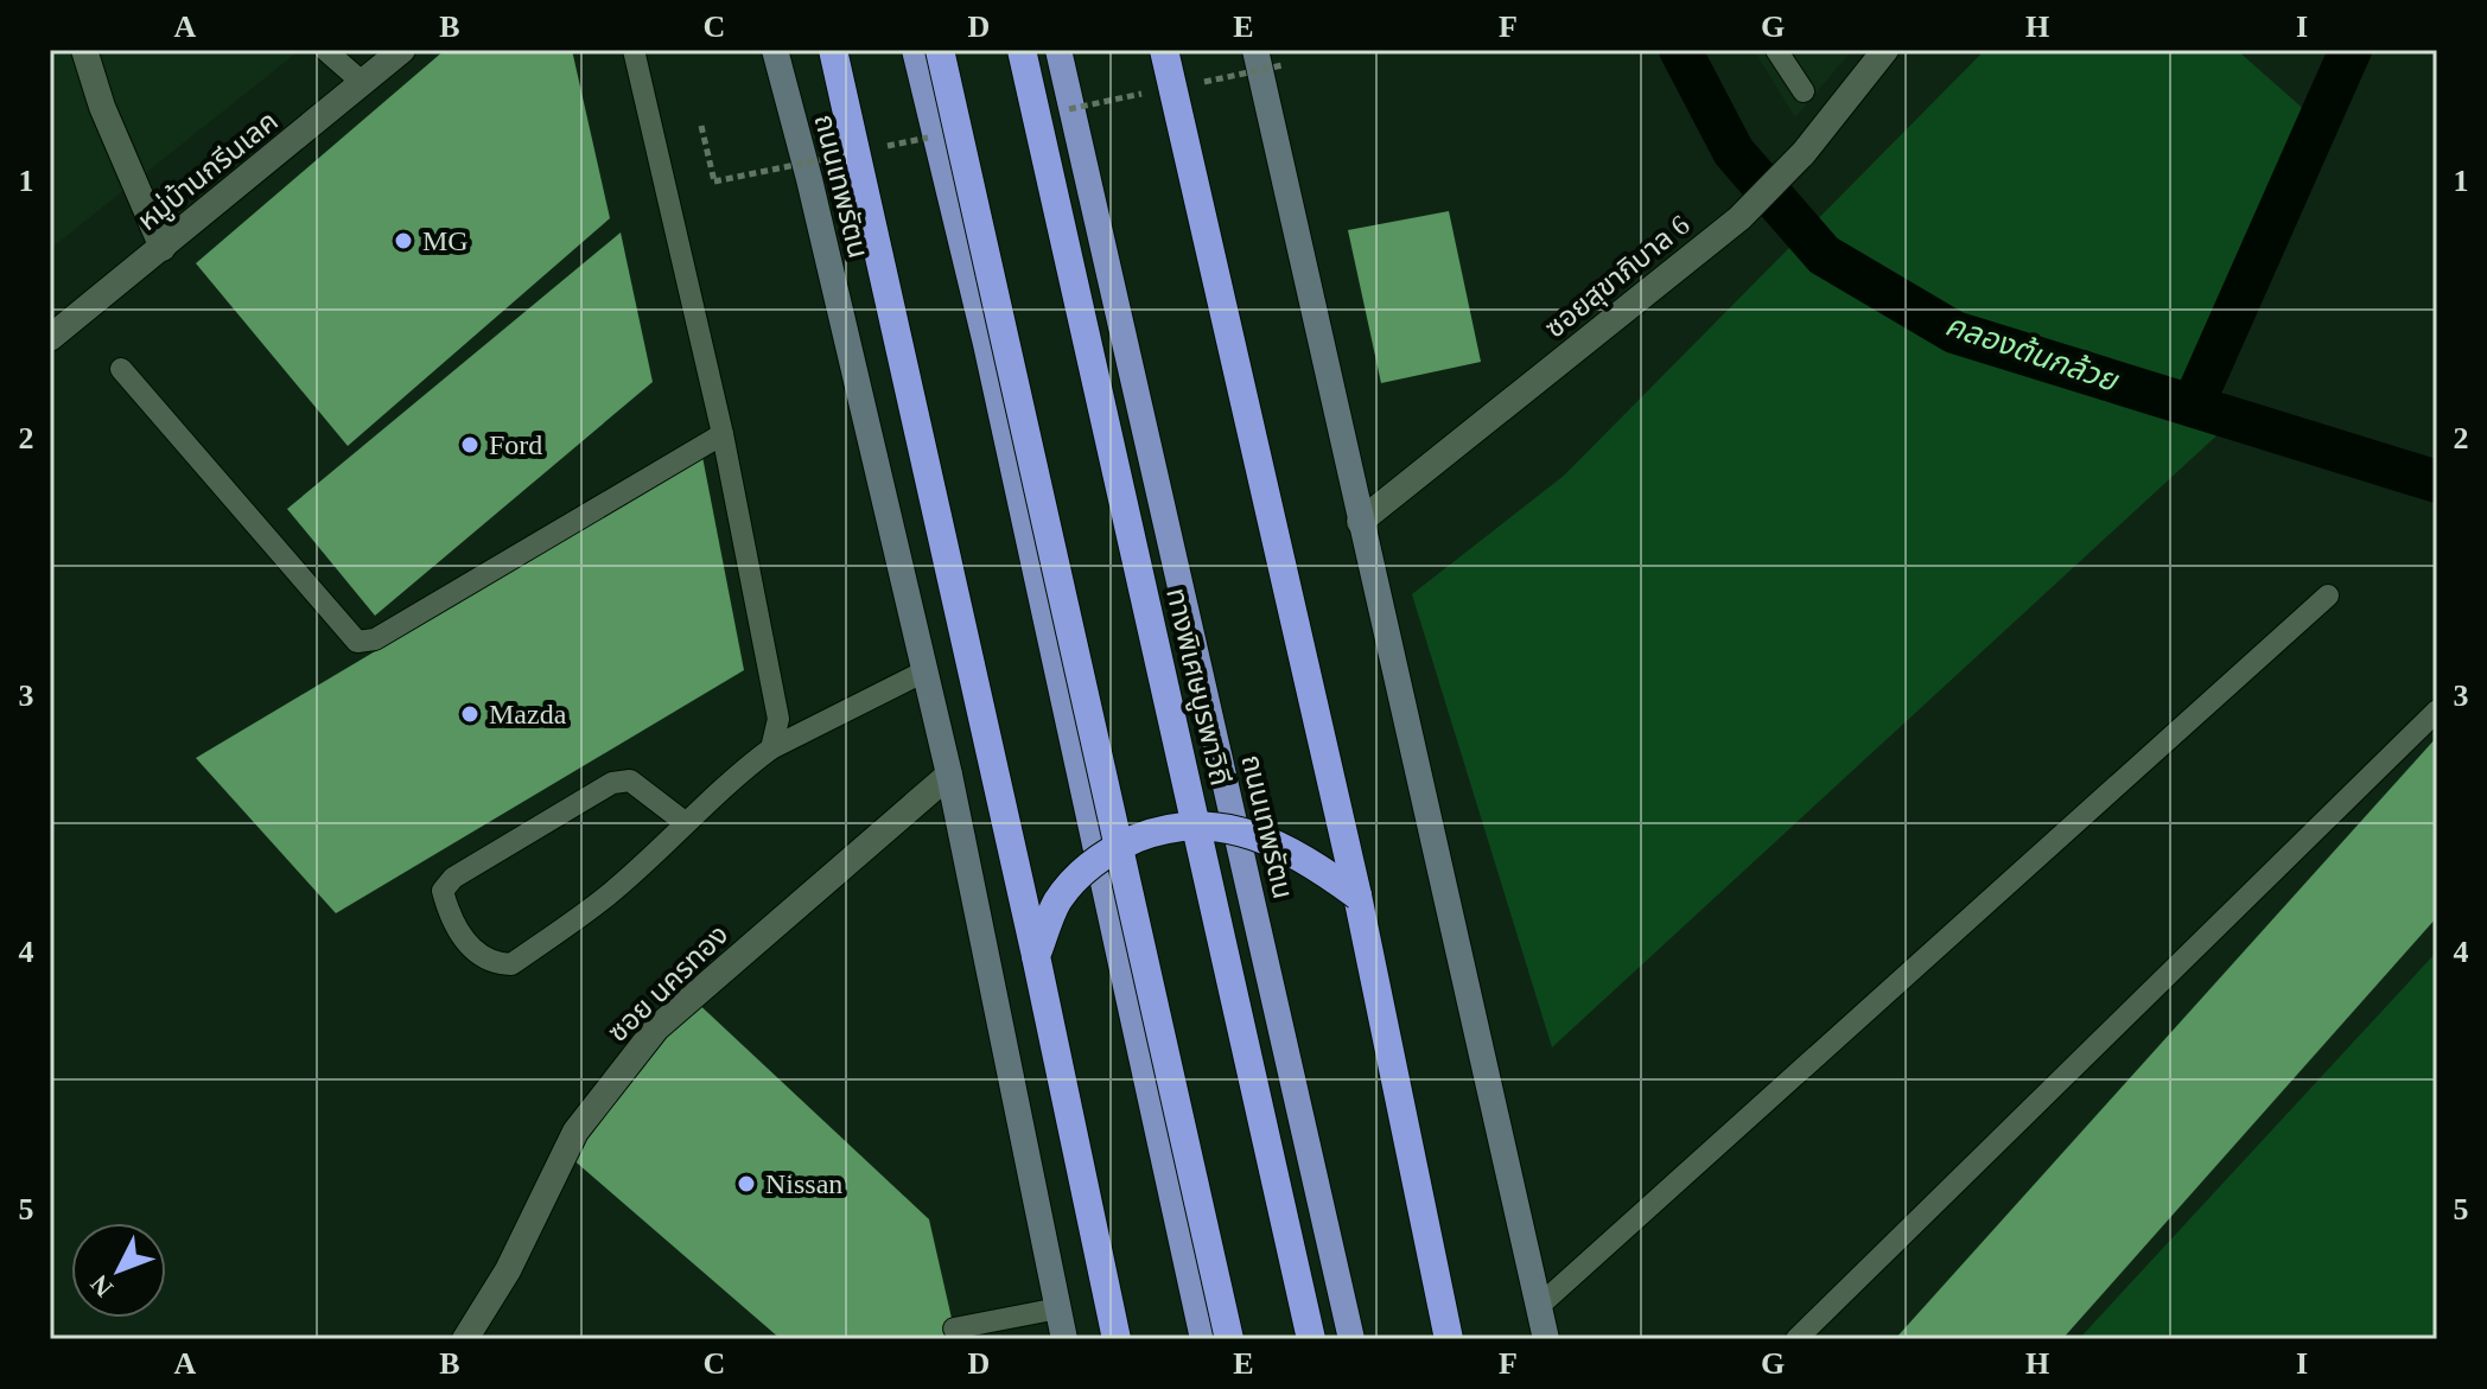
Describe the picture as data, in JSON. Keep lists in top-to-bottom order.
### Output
{
  "streets": {
    "highway": ["ถนนเทพรัตน", "ทางพิเศษบูรพาวิถี"],
    "street": ["หมู่บ้านกรีนเลค", "ซอยสุขาภิบาล 6", "ซอย นครทอง"]
  },
  "crossings": [
    ["ถนนเทพรัตน", "ซอย นครทอง"]
  ],
  "water": ["คลองต้นกล้วย"],
  "places": [
    "MG",
    "Ford",
    "Mazda",
    "Nissan"
  ],
  "north": "bottom left",
  "grid": {
    "columns": [
      "A",
      "B",
      "C",
      "D",
      "E",
      "F",
      "G",
      "H",
      "I"
    ],
    "rows": [
      "1",
      "2",
      "3",
      "4",
      "5"
    ]
  }
}
